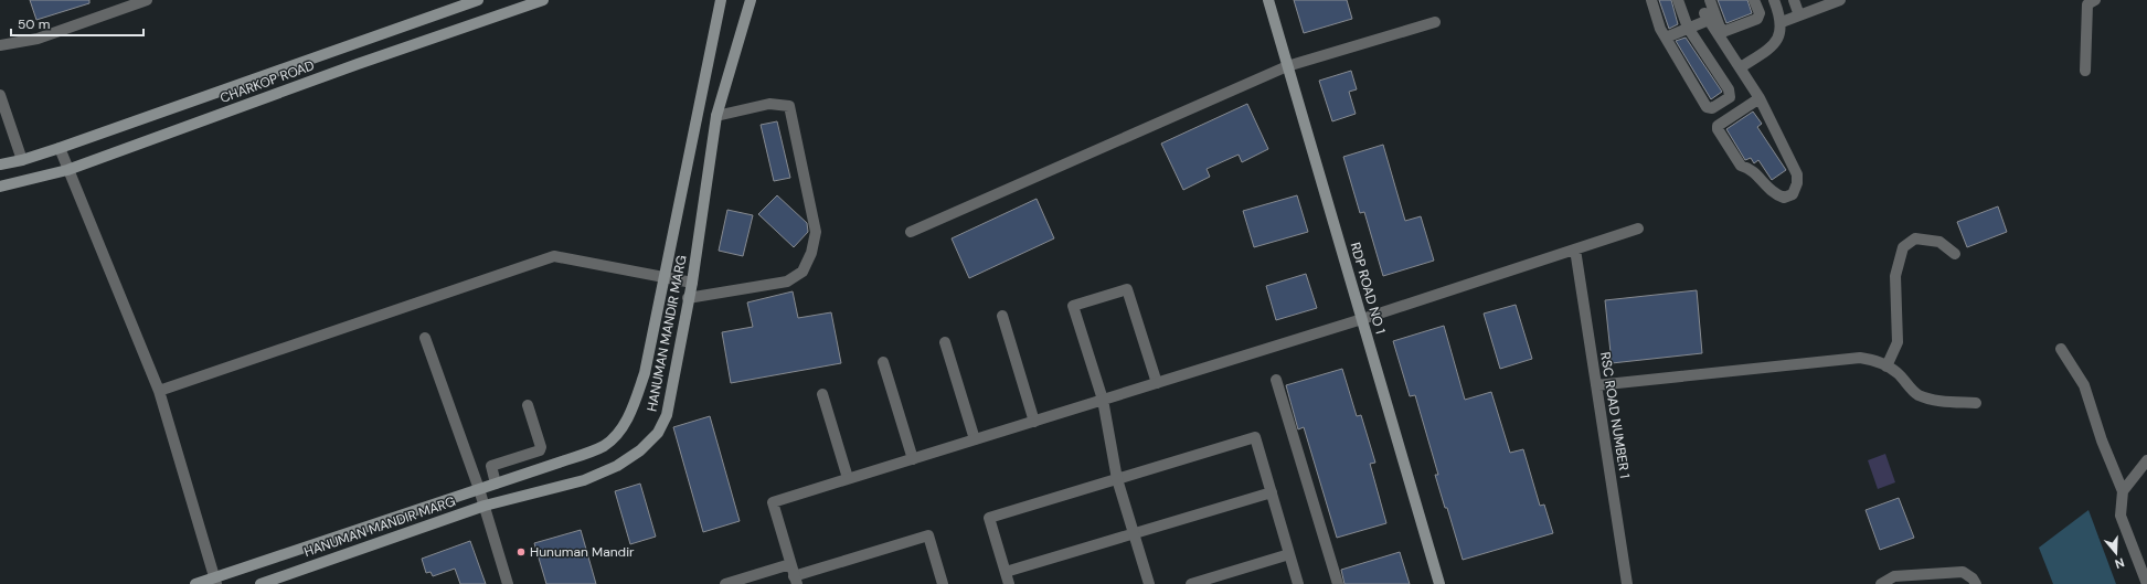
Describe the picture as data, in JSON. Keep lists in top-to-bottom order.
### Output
{
  "streets": {
    "street": [
      "CHARKOP ROAD",
      "RDP ROAD NO 1",
      "HANUMAN MANDIR MARG",
      "RSC ROAD NUMBER 1"
    ]
  },
  "places": ["Hunuman Mandir"],
  "scale_bar": "50 m",
  "north": "bottom"
}
